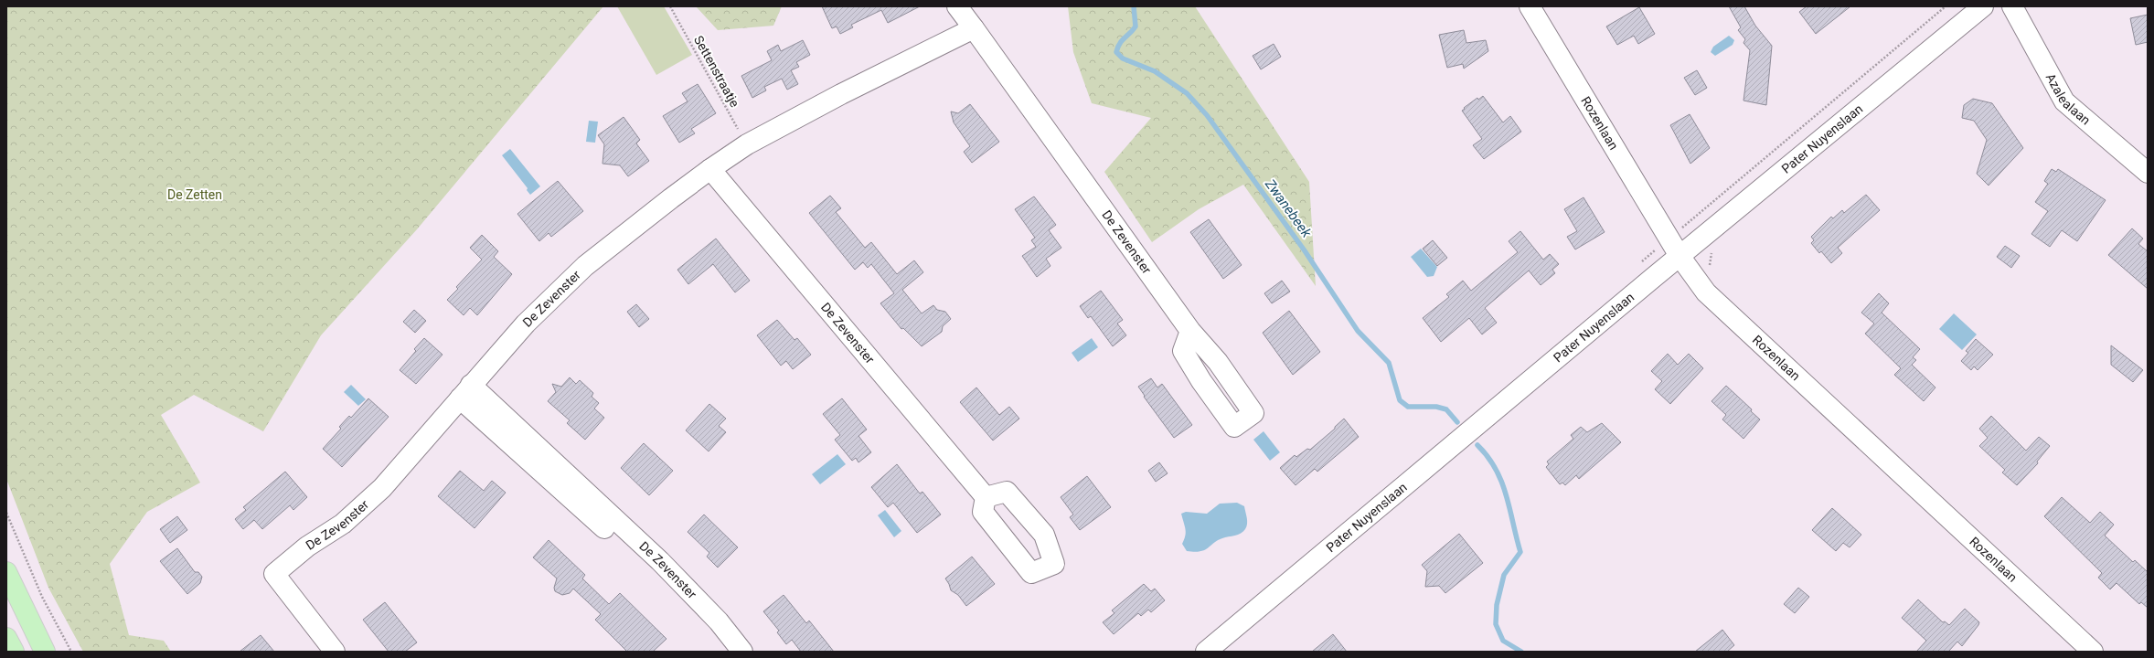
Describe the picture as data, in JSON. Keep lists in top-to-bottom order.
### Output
{
  "streets": {
    "street": [
      "Azalealaan",
      "Rozenlaan",
      "Pater Nuyenslaan",
      "De Zevenster"
    ],
    "path": ["Settenstraatje"]
  },
  "crossings": [
    ["Settenstraatje", "De Zevenster"],
    ["Rozenlaan", "Pater Nuyenslaan"]
  ],
  "water": ["Zwanebeek"],
  "parks": ["De Zetten"]
}
